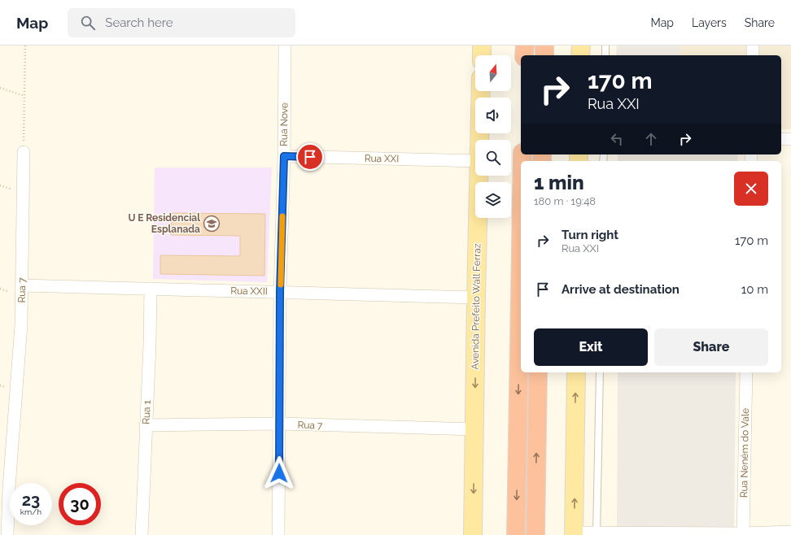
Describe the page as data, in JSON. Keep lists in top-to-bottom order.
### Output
{
  "streets": {
    "main road": ["Avenida Prefeito Wall Ferraz"],
    "street": [
      "Rua Nove",
      "Rua XXI",
      "Rua 7",
      "Rua XXII",
      "Rua 1",
      "Rua Neném do Vale"
    ]
  },
  "crossings": [
    ["Rua Nove", "Rua XXI"],
    ["Rua Nove", "Rua 7"],
    ["Rua Nove", "Rua XXII"],
    ["Rua 7", "Rua XXII"],
    ["Rua 7", "Avenida Prefeito Wall Ferraz"],
    ["Rua 7", "Rua 1"],
    ["Rua XXII", "Avenida Prefeito Wall Ferraz"],
    ["Rua XXII", "Rua 1"]
  ],
  "places": {
    "school or university": ["U E Residencial Esplanada"]
  },
  "north": "top",
  "page": {
    "header": "Map",
    "search": "Search here",
    "nav": ["Map", "Layers", "Share"],
    "turn": ["170 m", "Rua XXI"],
    "heading": ["1 min", "180 m · 19:48"],
    "list": [
      {
        "name": "Turn right",
        "note": "Rua XXI",
        "value": "170 m"
      },
      {
        "name": "Arrive at destination",
        "value": "10 m"
      }
    ],
    "buttons": ["Exit", "Share"],
    "speed": "23 km/h",
    "limit": "30"
  }
}
